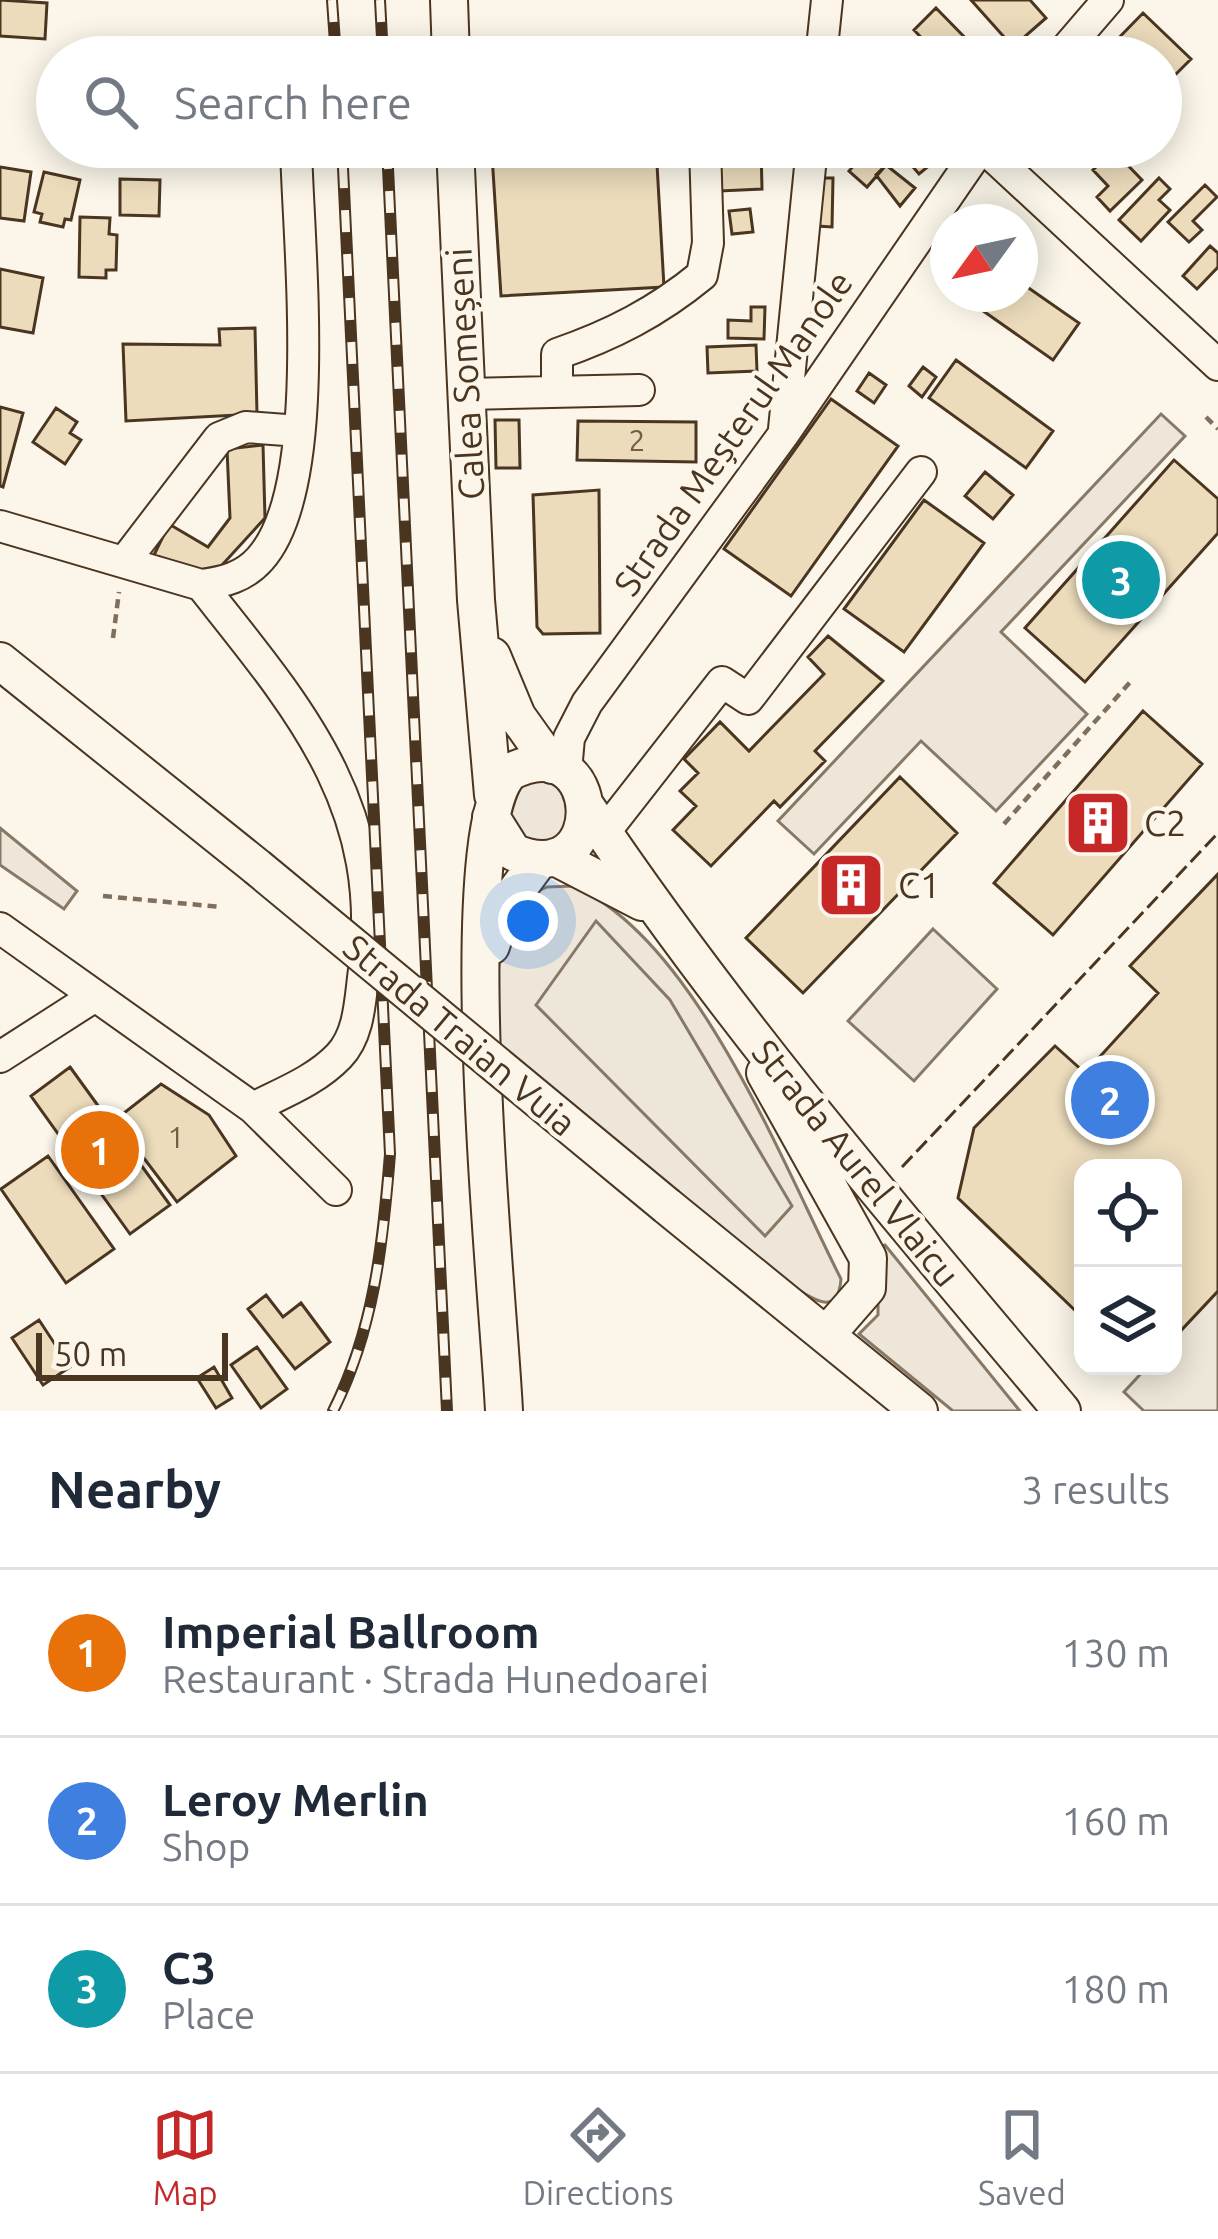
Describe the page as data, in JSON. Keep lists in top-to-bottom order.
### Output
{
  "streets": {
    "main road": ["Calea Someșeni", "Strada Traian Vuia", "Strada Aurel Vlaicu"],
    "street": ["Strada Meșterul Manole"]
  },
  "crossings": [
    ["Calea Someșeni", "Strada Meșterul Manole"],
    ["Calea Someșeni", "Strada Aurel Vlaicu"],
    ["Strada Meșterul Manole", "Strada Aurel Vlaicu"]
  ],
  "places": {
    "building": ["C2", "C1"]
  },
  "house_numbers": ["2", "1"],
  "scale_bar": "50 m",
  "north": "bottom left",
  "page": {
    "search": "Search here",
    "pins": ["3", "2", "1"],
    "scale": "50 m",
    "heading": ["Nearby", "3 results"],
    "list": [
      {
        "mark": "1",
        "name": "Imperial Ballroom",
        "note": "Restaurant · Strada Hunedoarei",
        "value": "130 m"
      },
      {
        "mark": "2",
        "name": "Leroy Merlin",
        "note": "Shop",
        "value": "160 m"
      },
      {
        "mark": "3",
        "name": "C3",
        "note": "Place",
        "value": "180 m"
      }
    ],
    "nav": ["Map", "Directions", "Saved"]
  }
}
